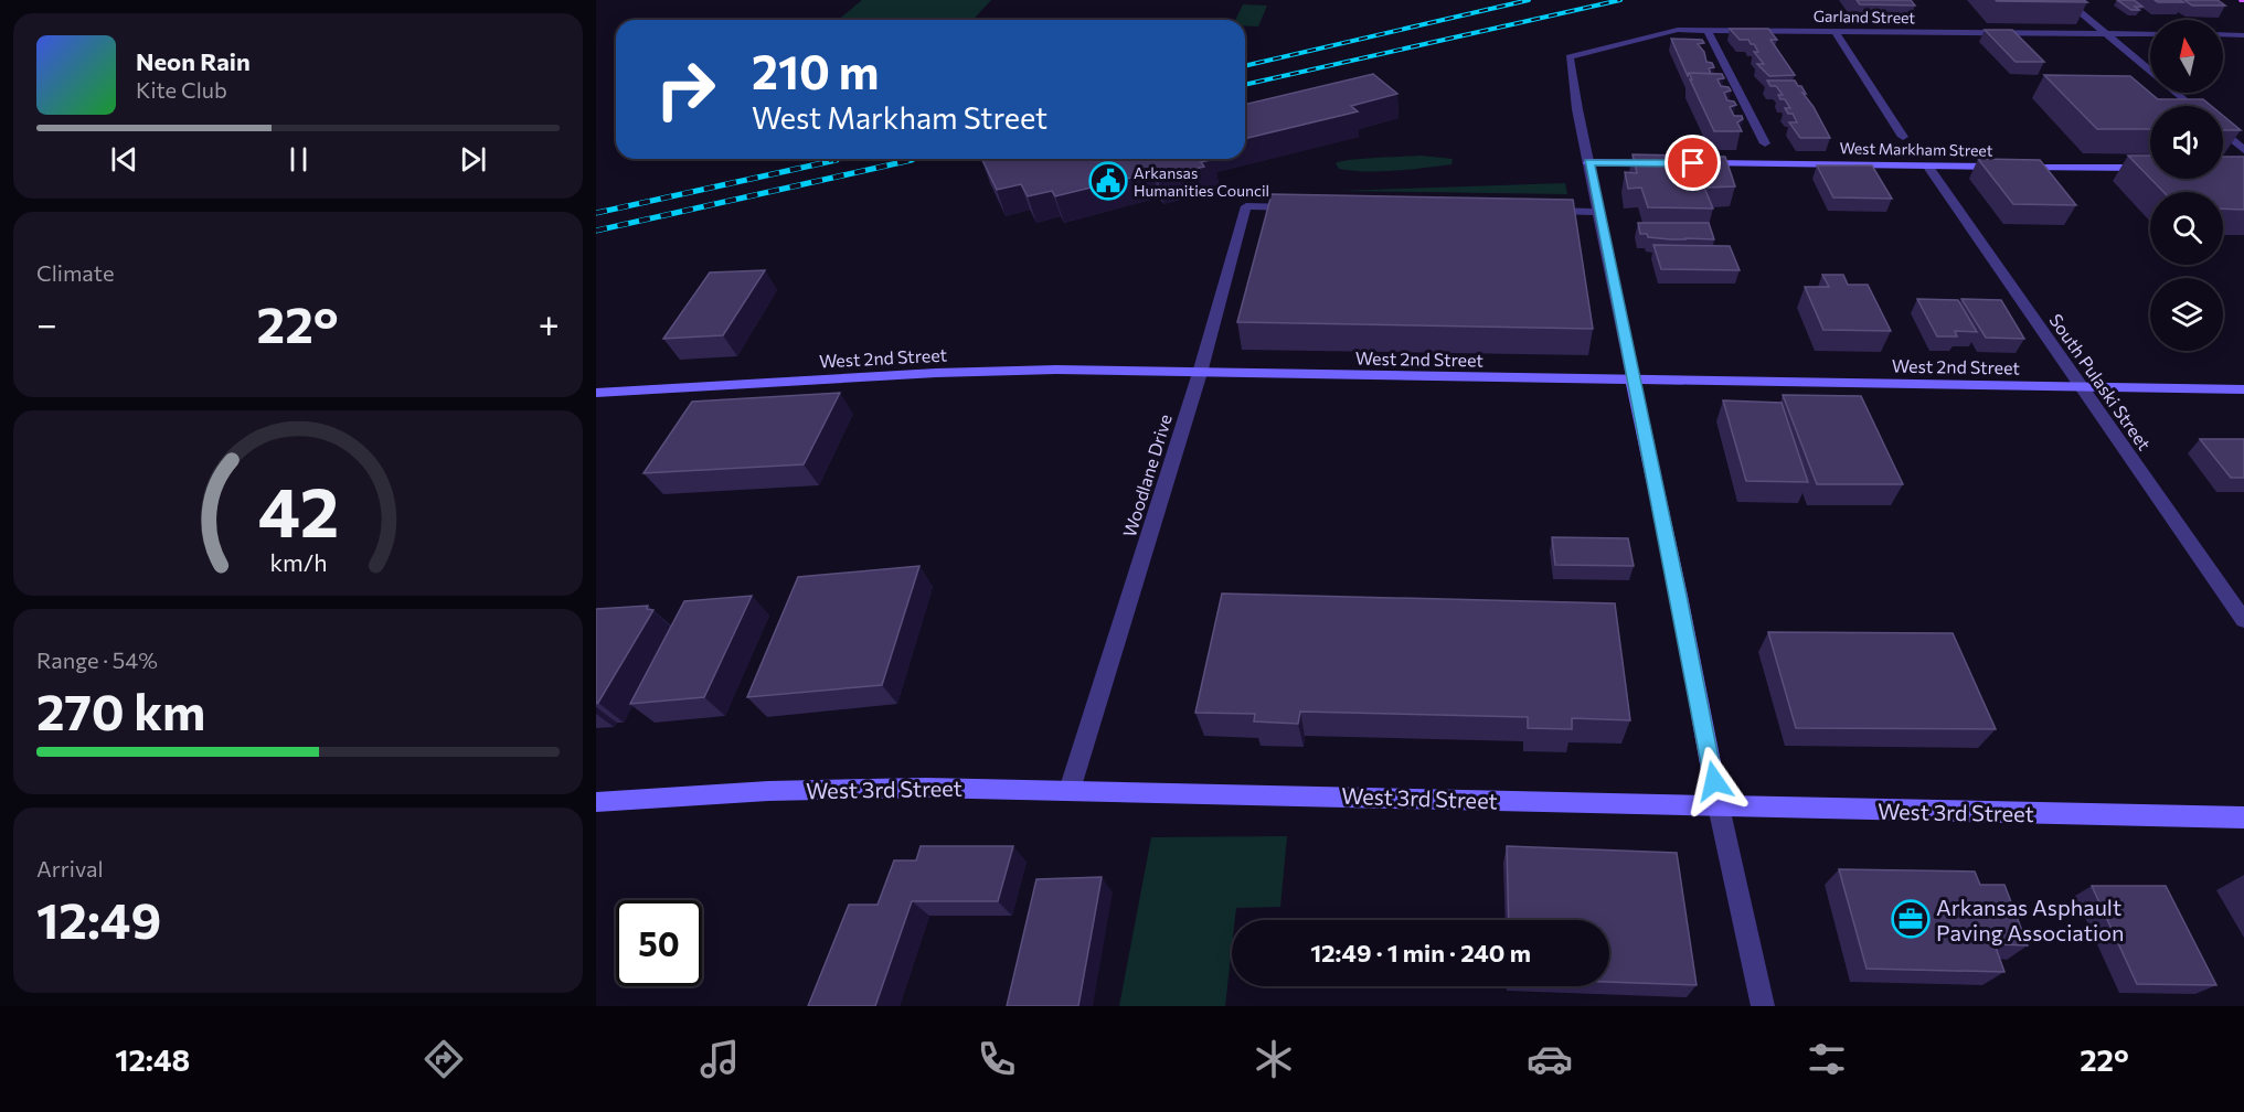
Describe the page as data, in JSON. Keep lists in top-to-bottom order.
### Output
{
  "streets": {
    "main road": ["West Markham Street", "West 2nd Street", "West 3rd Street"],
    "street": ["Garland Street", "South Pulaski Street", "Woodlane Drive"]
  },
  "crossings": [
    ["West Markham Street", "South Pulaski Street"],
    ["West 2nd Street", "South Pulaski Street"],
    ["West 2nd Street", "Woodlane Drive"],
    ["Woodlane Drive", "West 3rd Street"]
  ],
  "places": {
    "public building": ["Arkansas Humanities Council"],
    "office": ["Arkansas Asphault Paving Association"]
  },
  "north": "top",
  "page": {
    "turn": ["210 m", "West Markham Street"],
    "song": ["Neon Rain", "Kite Club"],
    "tile": [
      "Climate",
      ["Range · 54%", "270 km"],
      ["Arrival", "12:49"]
    ],
    "heat": ["−", "22°", "+"],
    "limit": "50",
    "trip": "12:49 · 1 min · 240 m",
    "tabs": ["12:48", "22°"],
    "gauge": ["42", "km/h"]
  }
}
